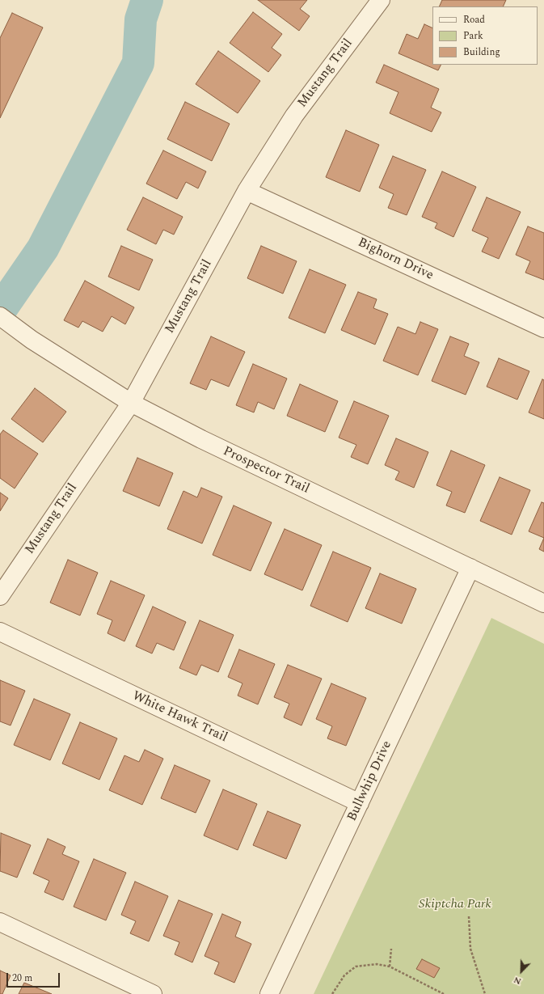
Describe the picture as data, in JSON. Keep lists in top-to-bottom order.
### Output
{
  "streets": {
    "street": [
      "Mustang Trail",
      "Bighorn Drive",
      "Prospector Trail",
      "White Hawk Trail",
      "Bullwhip Drive"
    ]
  },
  "crossings": [
    ["Mustang Trail", "Bighorn Drive"],
    ["Mustang Trail", "Prospector Trail"],
    ["Prospector Trail", "Bullwhip Drive"],
    ["White Hawk Trail", "Bullwhip Drive"]
  ],
  "parks": ["Skiptcha Park"],
  "legend": ["Road", "Park", "Building"],
  "scale_bar": "20 m",
  "north": "bottom left"
}
